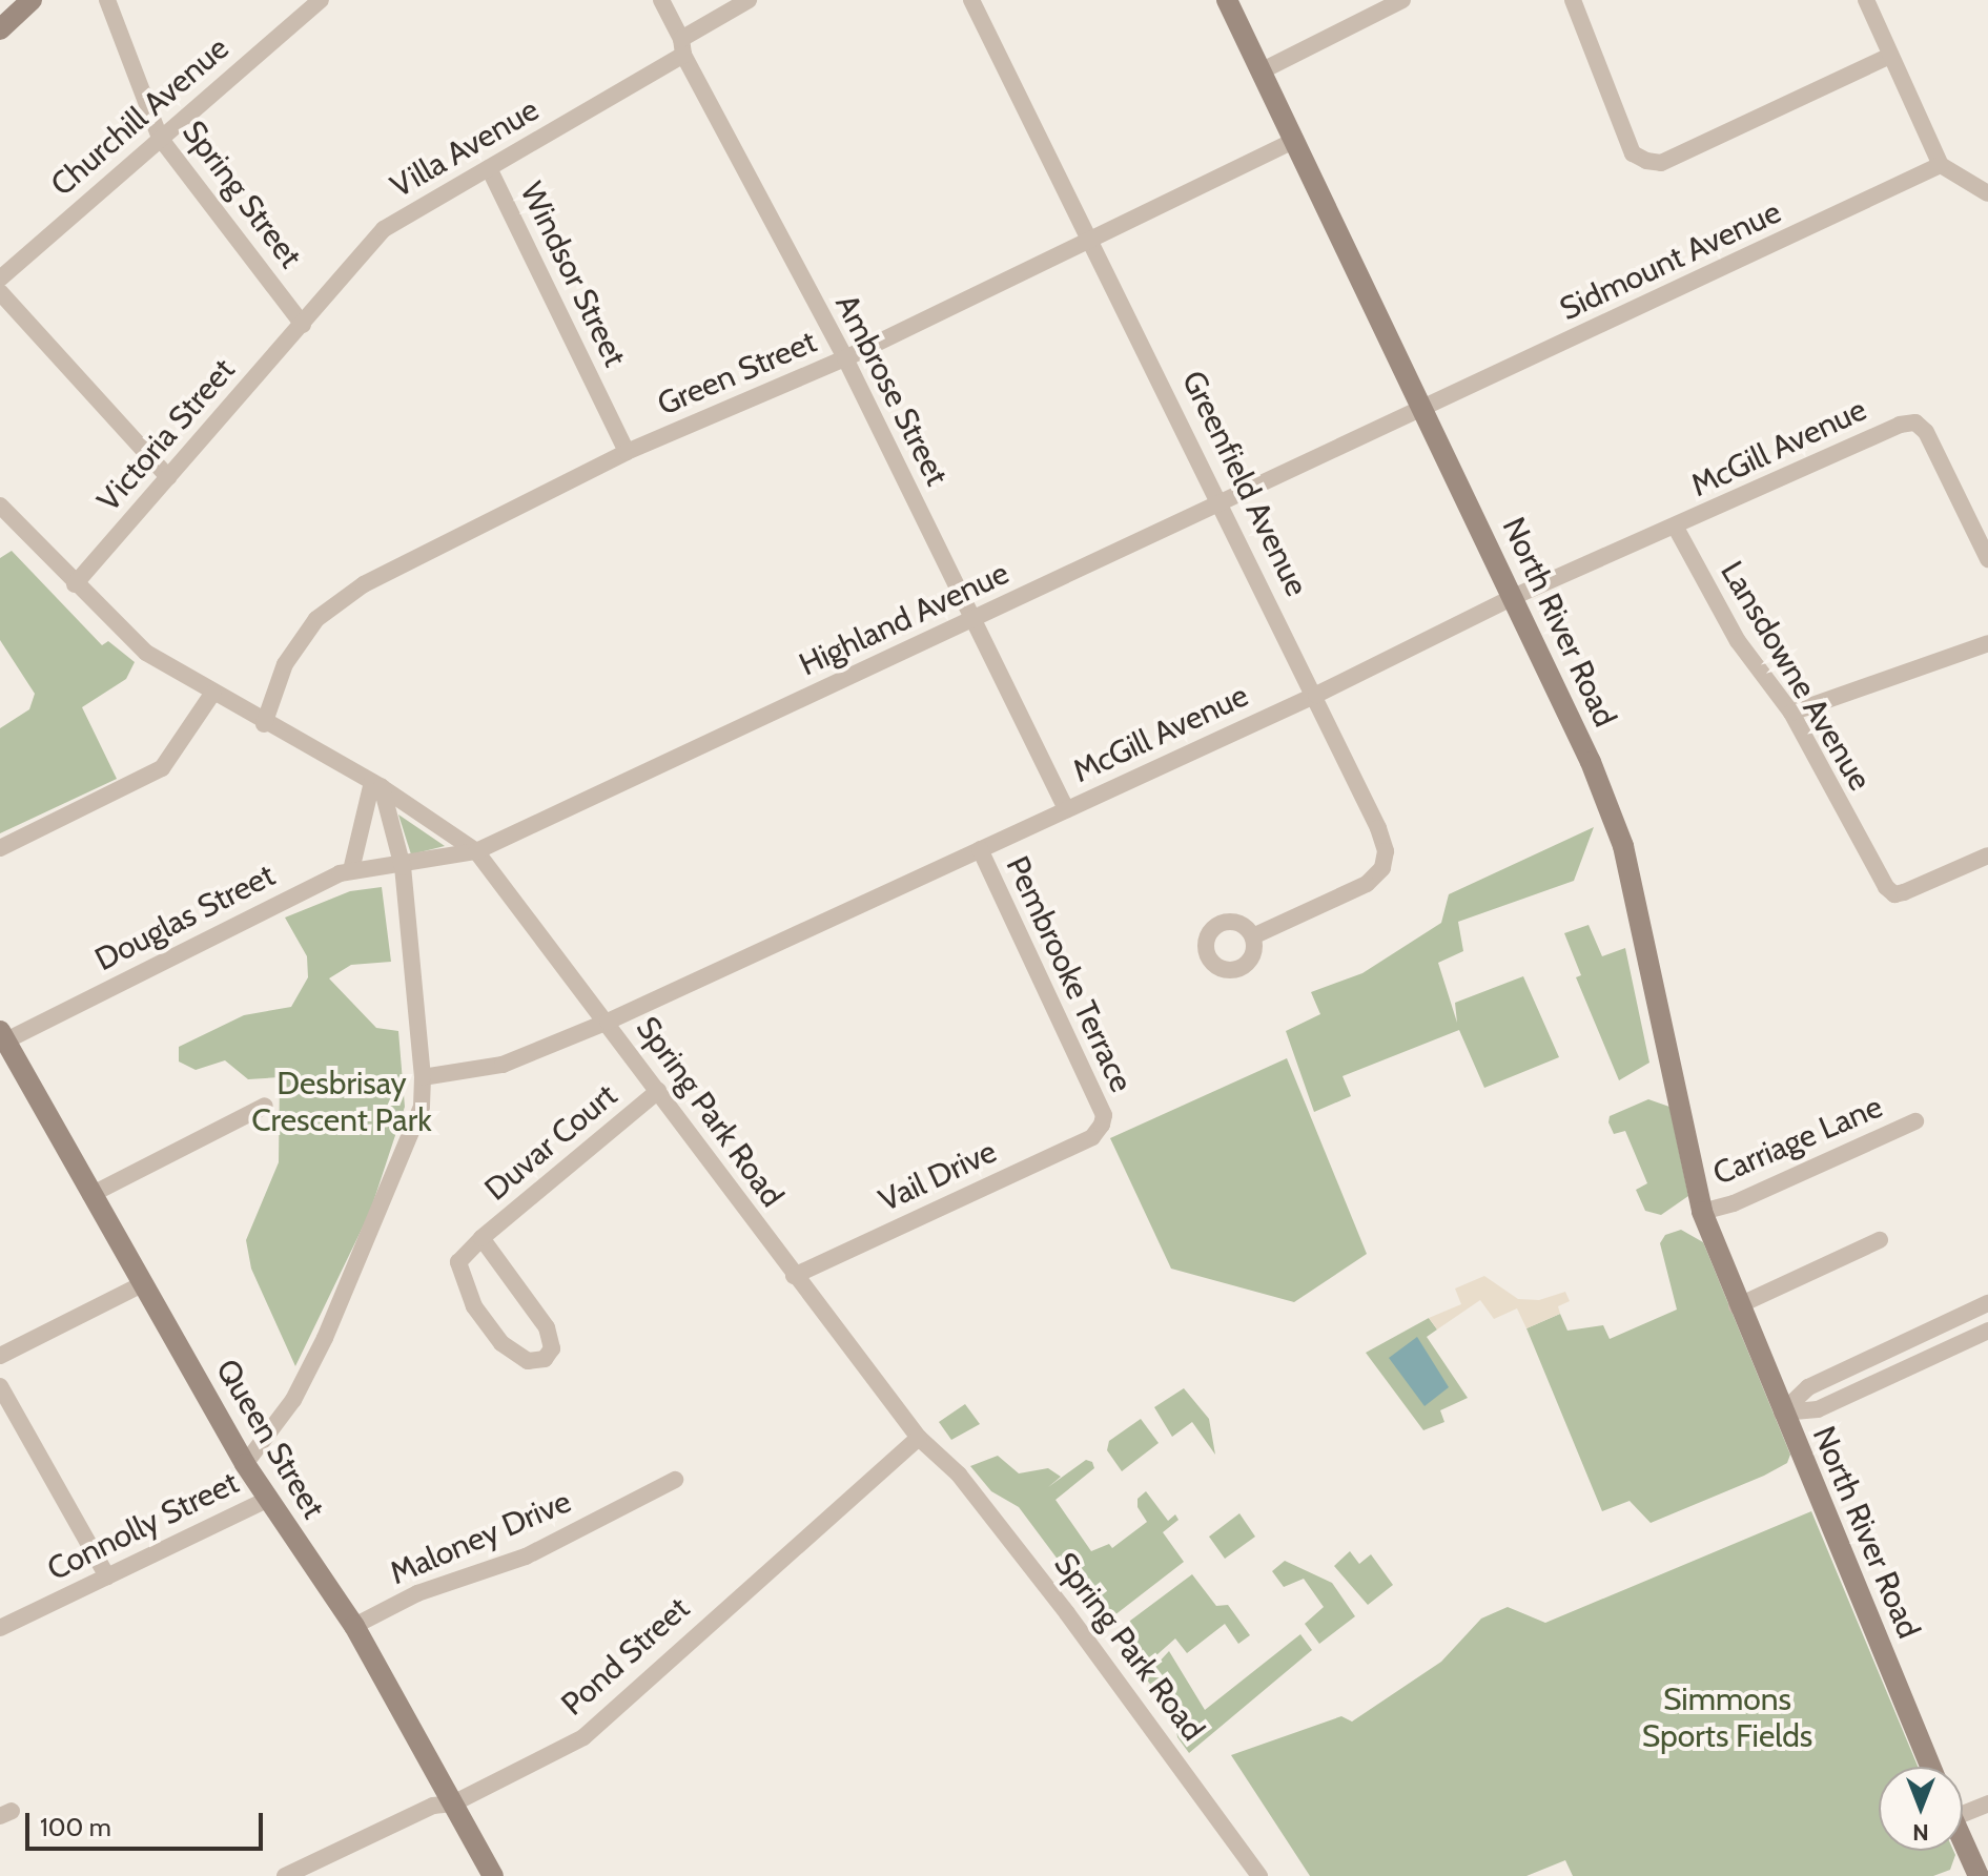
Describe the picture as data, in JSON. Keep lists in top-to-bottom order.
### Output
{
  "streets": {
    "main road": ["North River Road", "Queen Street"],
    "street": [
      "Churchill Avenue",
      "Villa Avenue",
      "Spring Street",
      "Sidmount Avenue",
      "Windsor Street",
      "Green Street",
      "Ambrose Street",
      "Victoria Street",
      "McGill Avenue",
      "Greenfield Avenue",
      "Highland Avenue",
      "Lansdowne Avenue",
      "Douglas Street",
      "Pembrooke Terrace",
      "Spring Park Road",
      "Carriage Lane",
      "Duvar Court",
      "Vail Drive",
      "Connolly Street",
      "Maloney Drive",
      "Pond Street"
    ]
  },
  "crossings": [
    ["Churchill Avenue", "Spring Street"],
    ["Villa Avenue", "Spring Street"],
    ["Villa Avenue", "Windsor Street"],
    ["Villa Avenue", "Ambrose Street"],
    ["Villa Avenue", "Victoria Street"],
    ["Spring Street", "Victoria Street"],
    ["Sidmount Avenue", "Highland Avenue"],
    ["Sidmount Avenue", "North River Road"],
    ["Windsor Street", "Green Street"],
    ["Green Street", "Ambrose Street"],
    ["Green Street", "Greenfield Avenue"],
    ["Green Street", "North River Road"],
    ["Green Street", "Spring Park Road"],
    ["Ambrose Street", "McGill Avenue"],
    ["Ambrose Street", "Highland Avenue"],
    ["Victoria Street", "Spring Park Road"],
    ["McGill Avenue", "Greenfield Avenue"],
    ["McGill Avenue", "North River Road"],
    ["McGill Avenue", "Lansdowne Avenue"],
    ["McGill Avenue", "Pembrooke Terrace"],
    ["McGill Avenue", "Spring Park Road"],
    ["Greenfield Avenue", "Highland Avenue"],
    ["Highland Avenue", "North River Road"],
    ["Highland Avenue", "Douglas Street"],
    ["Highland Avenue", "Spring Park Road"],
    ["North River Road", "Carriage Lane"],
    ["Douglas Street", "Queen Street"],
    ["Pembrooke Terrace", "Vail Drive"],
    ["Spring Park Road", "Duvar Court"],
    ["Spring Park Road", "Vail Drive"],
    ["Spring Park Road", "Pond Street"],
    ["Queen Street", "Connolly Street"],
    ["Queen Street", "Maloney Drive"],
    ["Queen Street", "Pond Street"]
  ],
  "parks": ["Desbrisay Crescent Park", "Simmons Sports Fields"],
  "scale_bar": "100 m",
  "north": "bottom"
}
